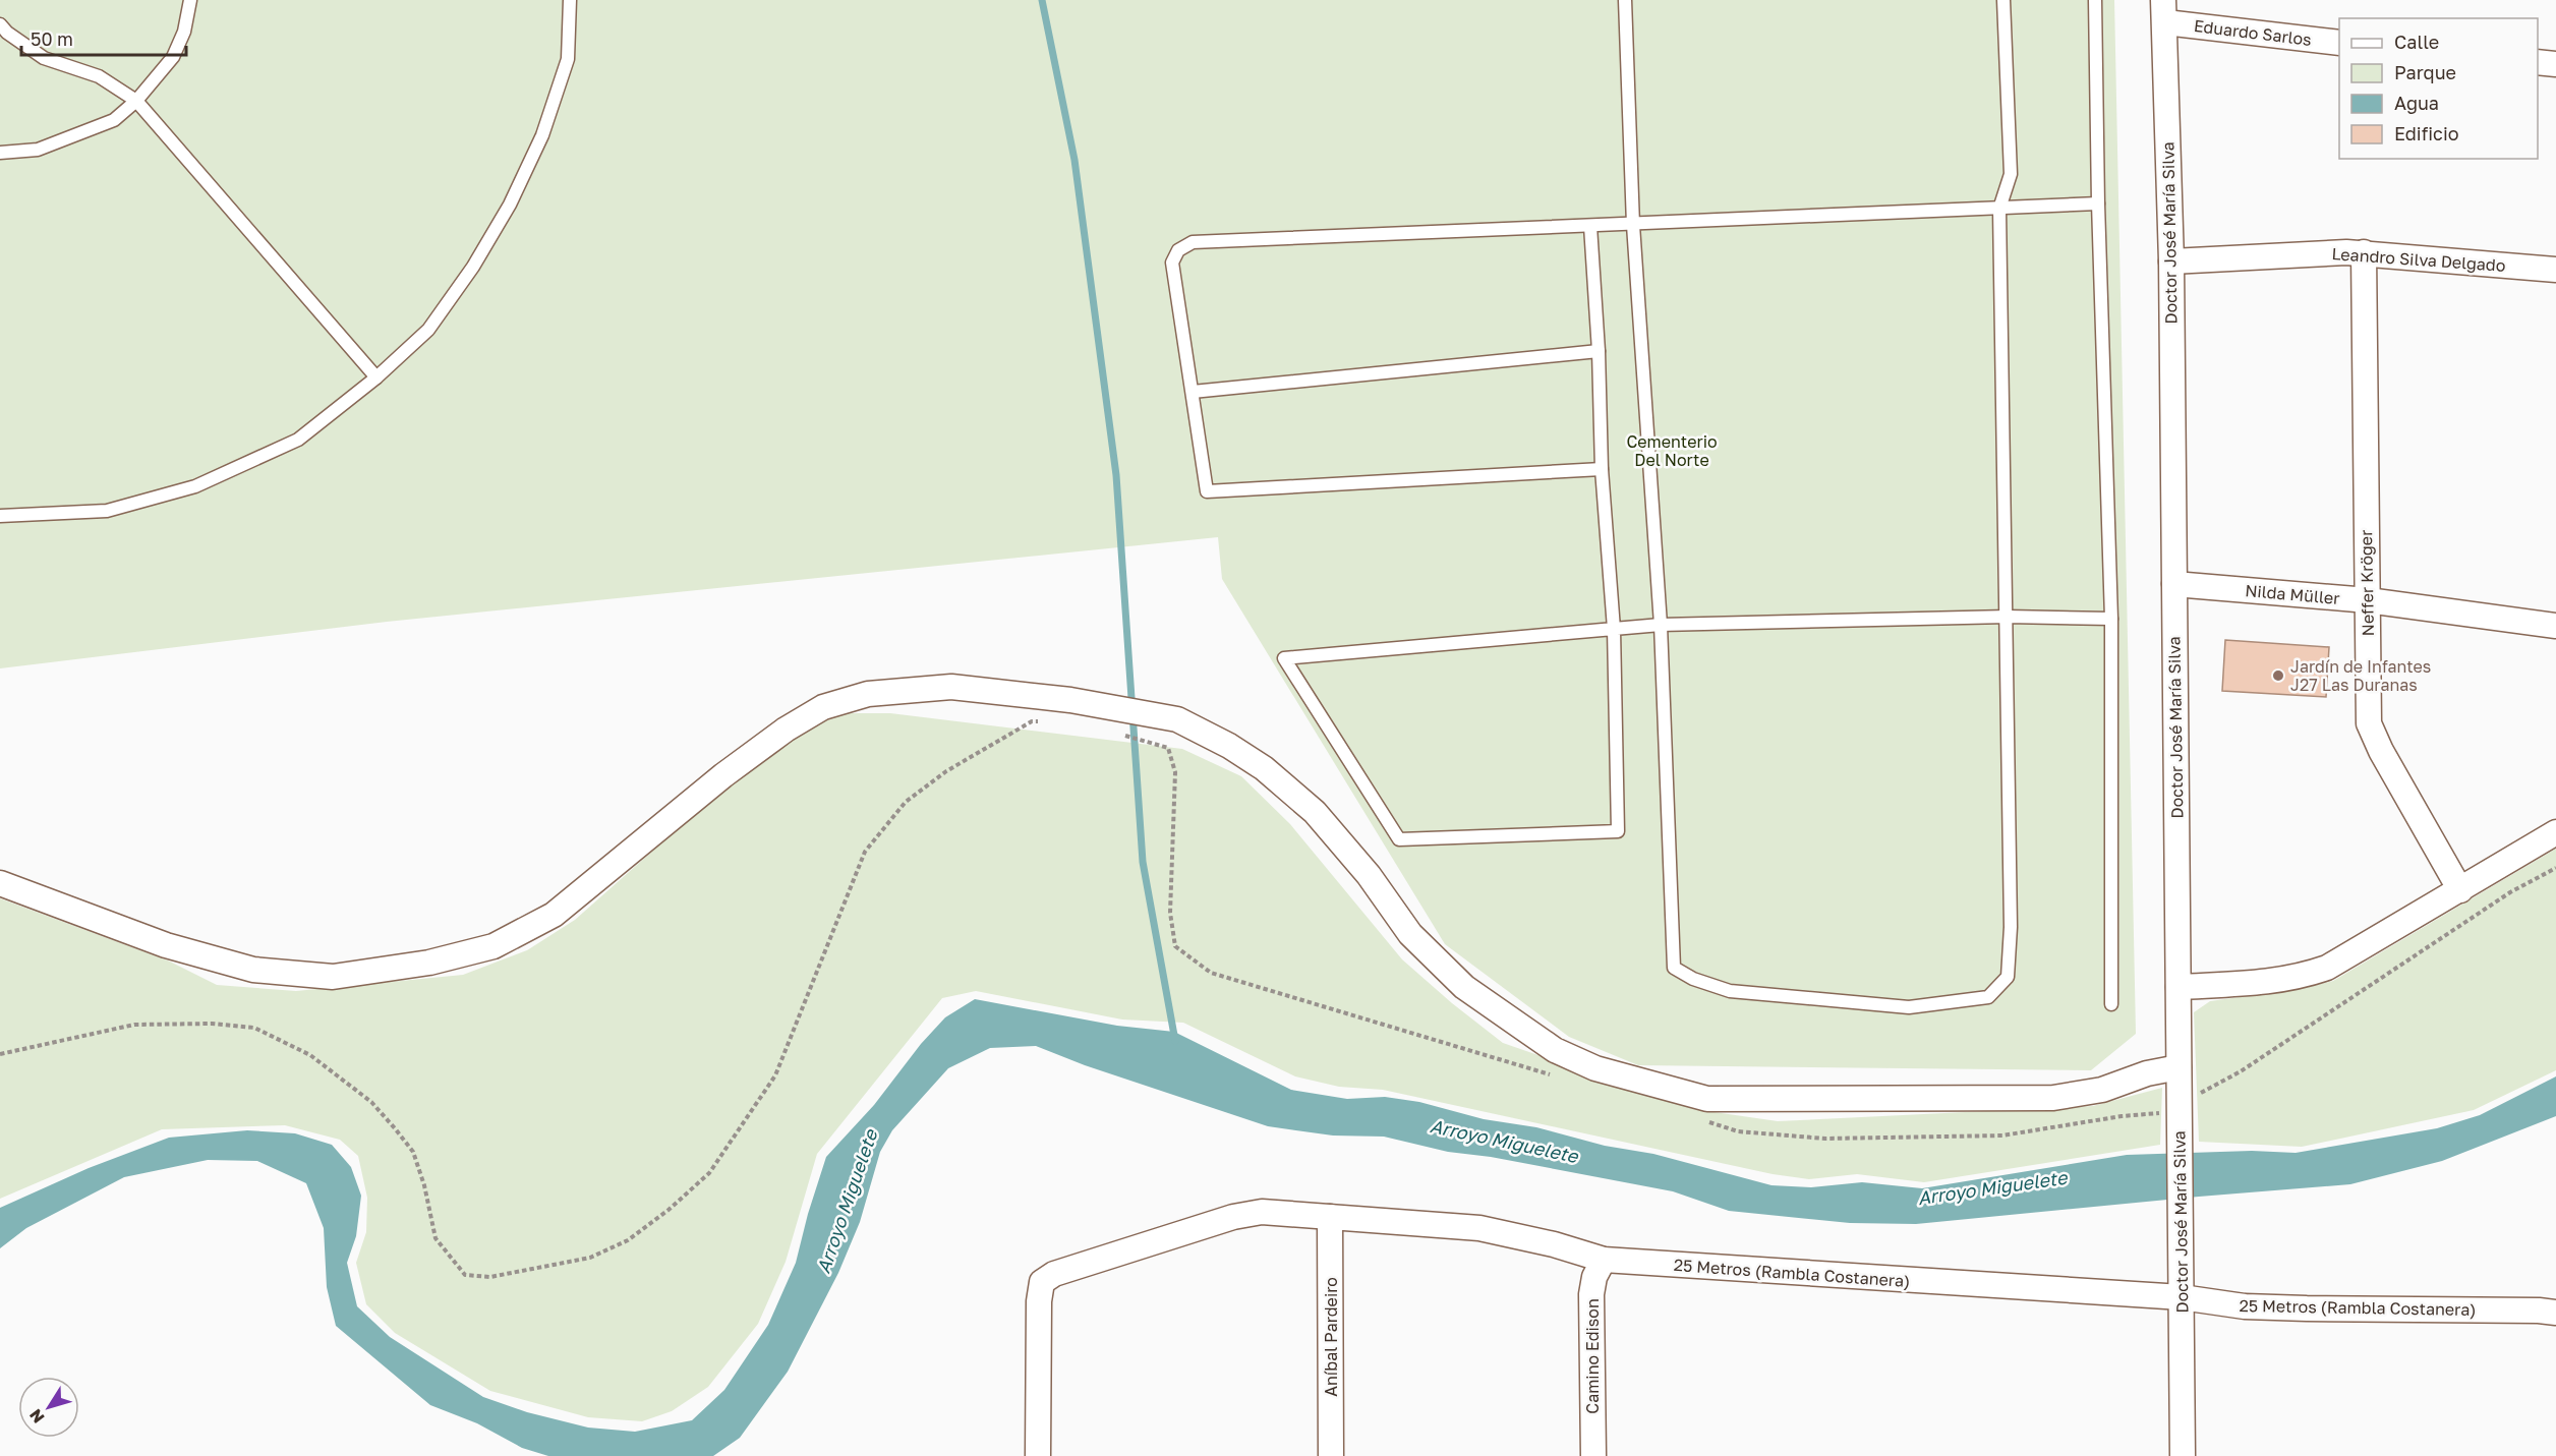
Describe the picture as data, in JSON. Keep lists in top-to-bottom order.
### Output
{
  "streets": {
    "street": [
      "Eduardo Sarlos",
      "Doctor José María Silva",
      "Leandro Silva Delgado",
      "Neffer Kröger",
      "Nilda Müller",
      "25 Metros (Rambla Costanera)",
      "Aníbal Pardeiro",
      "Camino Edison"
    ]
  },
  "crossings": [
    ["Eduardo Sarlos", "Doctor José María Silva"],
    ["Doctor José María Silva", "Leandro Silva Delgado"],
    ["Doctor José María Silva", "Nilda Müller"],
    ["Doctor José María Silva", "25 Metros (Rambla Costanera)"],
    ["Leandro Silva Delgado", "Neffer Kröger"],
    ["Neffer Kröger", "Nilda Müller"],
    ["25 Metros (Rambla Costanera)", "Aníbal Pardeiro"],
    ["25 Metros (Rambla Costanera)", "Camino Edison"]
  ],
  "water": ["Arroyo Miguelete"],
  "parks": ["Cementerio Del Norte"],
  "places": ["Jardín de Infantes J27 Las Duranas"],
  "legend": [
    "Calle",
    "Parque",
    "Agua",
    "Edificio"
  ],
  "scale_bar": "50 m",
  "north": "bottom left"
}
